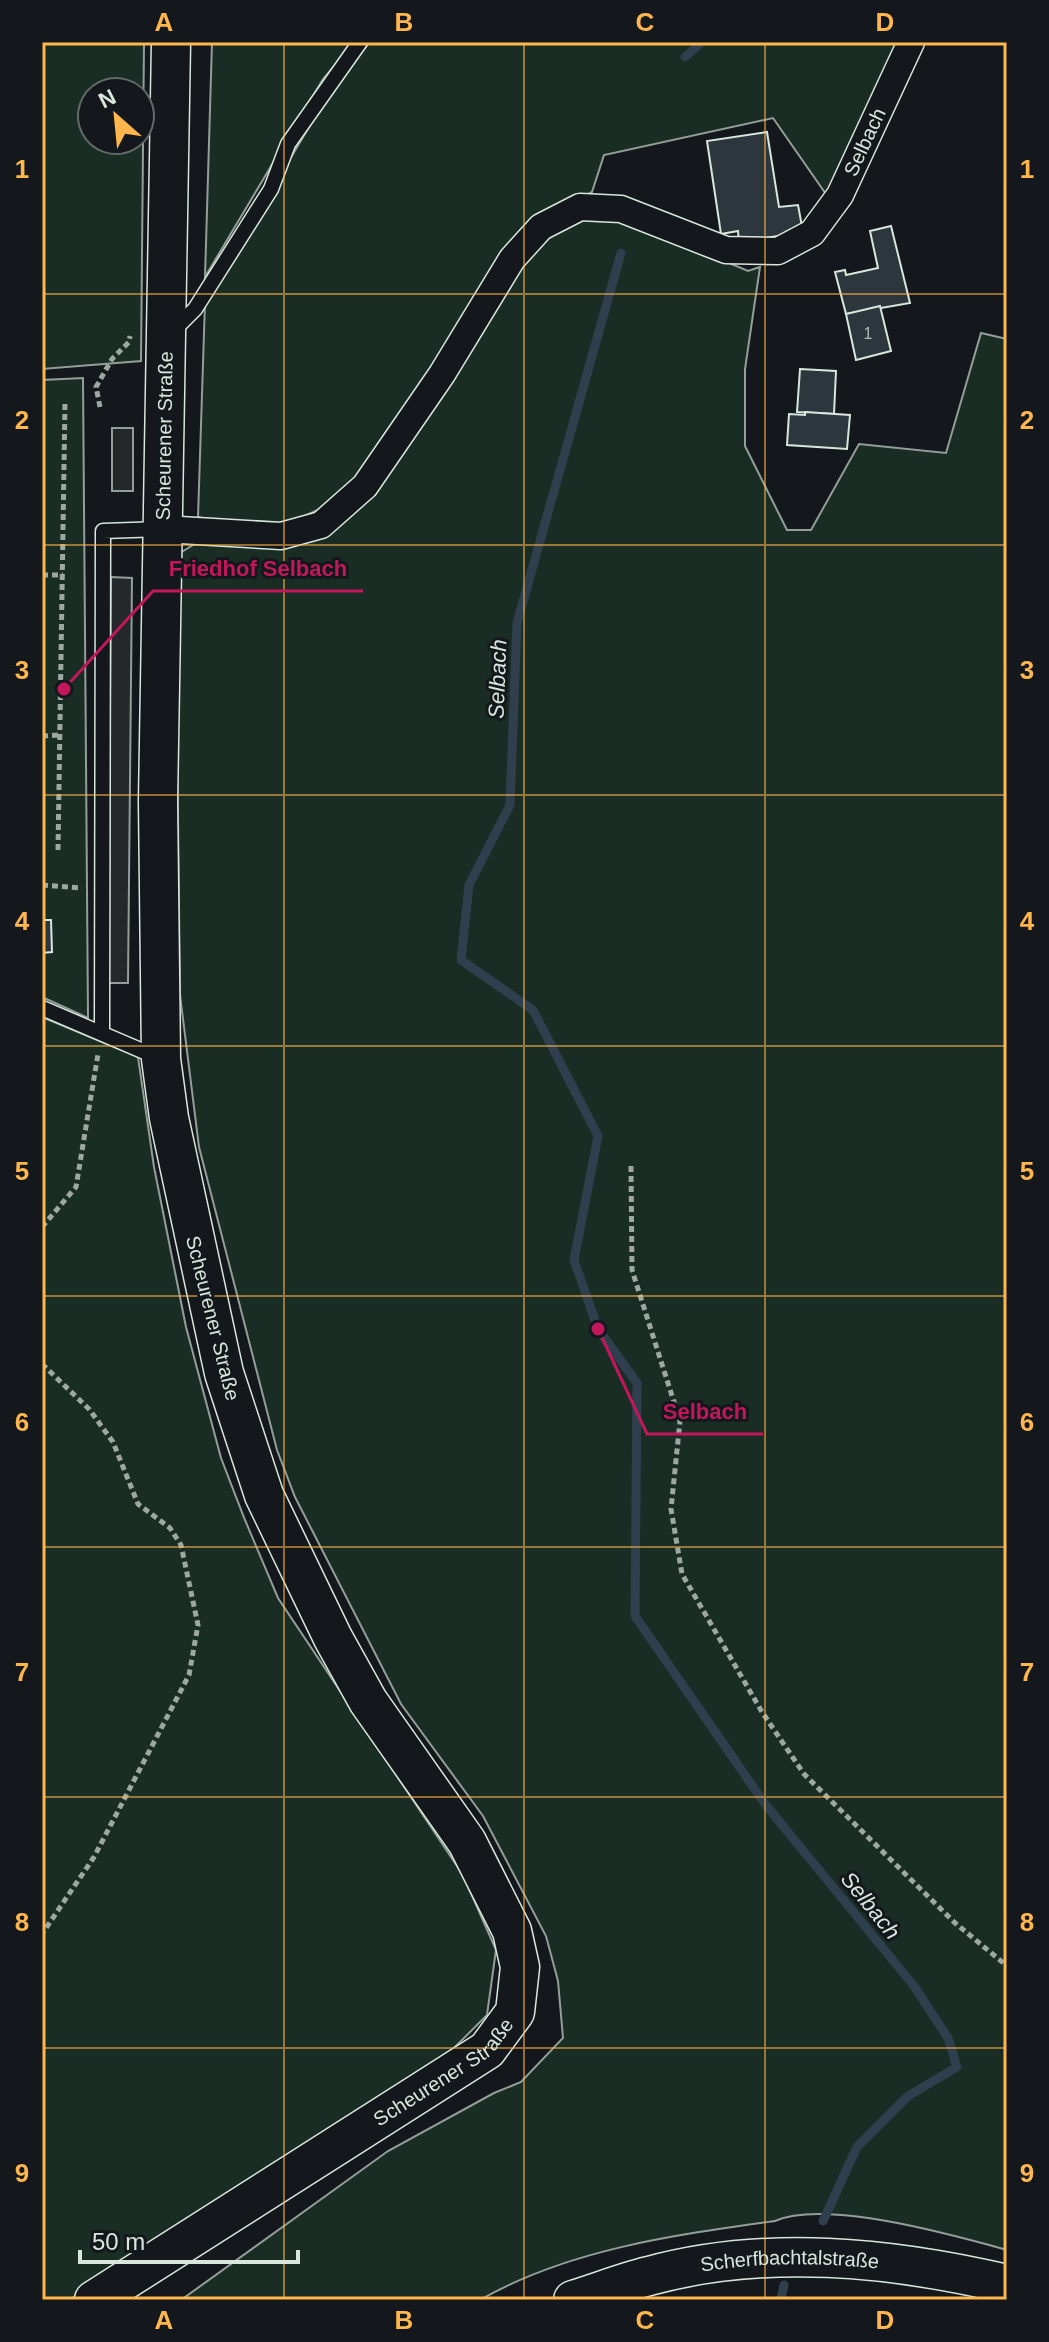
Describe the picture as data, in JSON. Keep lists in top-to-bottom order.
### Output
{
  "streets": {
    "street": ["Selbach", "Scheurener Straße", "Scherfbachtalstraße"]
  },
  "crossings": [
    ["Selbach", "Scheurener Straße"]
  ],
  "water": ["Selbach"],
  "places": ["Friedhof Selbach", "Selbach"],
  "house_numbers": ["1"],
  "scale_bar": "50 m",
  "north": "top left",
  "grid": {
    "columns": [
      "A",
      "B",
      "C",
      "D"
    ],
    "rows": [
      "1",
      "2",
      "3",
      "4",
      "5",
      "6",
      "7",
      "8",
      "9"
    ]
  }
}
